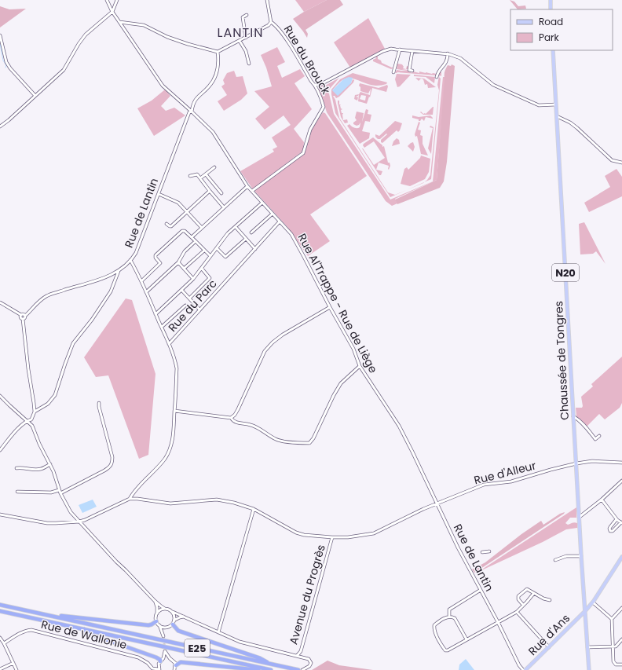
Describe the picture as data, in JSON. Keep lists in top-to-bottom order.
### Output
{
  "streets": {
    "highway": ["E25"],
    "main road": ["N20", "Chaussée de Tongres", "Rue d'Ans"],
    "street": [
      "Rue du Brouck",
      "Rue de Lantin",
      "Rue Al'Trappe - Rue de Liège",
      "Rue du Parc",
      "Rue d'Alleur",
      "Avenue du Progrès",
      "Rue de Wallonie"
    ]
  },
  "crossings": [
    ["Rue du Brouck", "Rue Al'Trappe - Rue de Liège"],
    ["Rue de Lantin", "Rue Al'Trappe - Rue de Liège"],
    ["Rue de Lantin", "Rue d'Alleur"],
    ["Rue Al'Trappe - Rue de Liège", "Rue du Parc"],
    ["Rue du Parc", "Rue d'Alleur"],
    ["Chaussée de Tongres", "Rue d'Alleur"],
    ["Chaussée de Tongres", "Rue d'Ans"],
    ["Rue d'Alleur", "Avenue du Progrès"]
  ],
  "districts": ["LANTIN"],
  "legend": ["Road", "Park"]
}
